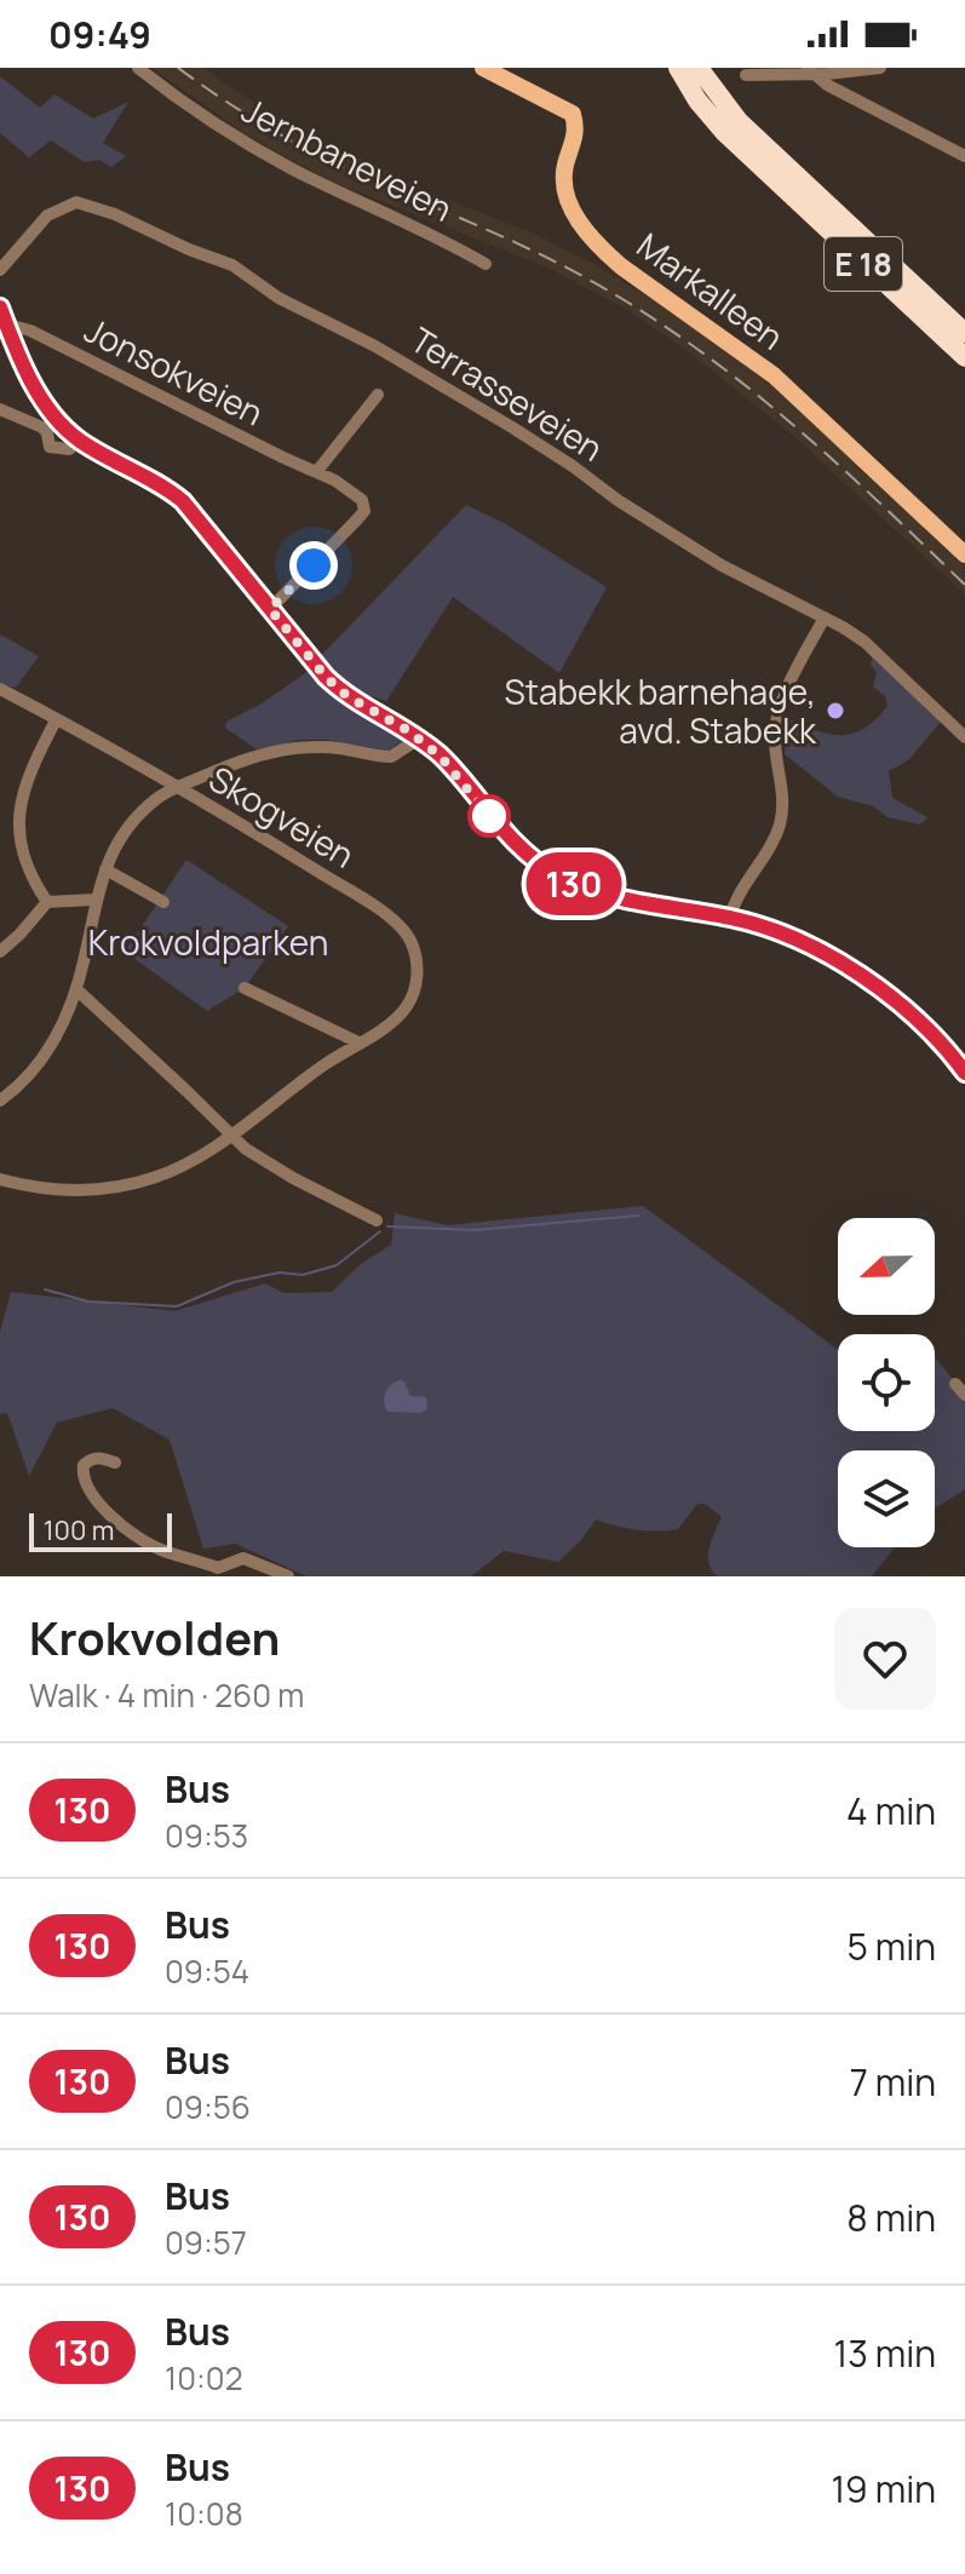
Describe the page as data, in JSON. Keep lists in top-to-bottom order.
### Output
{
  "streets": {
    "highway": ["E 18"],
    "main road": ["Markalleen"],
    "street": [
      "Jernbaneveien",
      "Jonsokveien",
      "Terrasseveien",
      "Skogveien"
    ]
  },
  "parks": ["Krokvoldparken"],
  "places": ["Stabekk barnehage, avd. Stabekk"],
  "lines": ["bus line 130"],
  "scale_bar": "100 m",
  "north": "left",
  "page": {
    "status": "09:49",
    "on_map": "130",
    "scale": "100 m",
    "heading": ["Krokvolden", "Walk · 4 min · 260 m"],
    "list": [
      {
        "mark": "130",
        "name": "Bus",
        "note": "09:53",
        "value": "4 min"
      },
      {
        "mark": "130",
        "name": "Bus",
        "note": "09:54",
        "value": "5 min"
      },
      {
        "mark": "130",
        "name": "Bus",
        "note": "09:56",
        "value": "7 min"
      },
      {
        "mark": "130",
        "name": "Bus",
        "note": "09:57",
        "value": "8 min"
      },
      {
        "mark": "130",
        "name": "Bus",
        "note": "10:02",
        "value": "13 min"
      },
      {
        "mark": "130",
        "name": "Bus",
        "note": "10:08",
        "value": "19 min"
      }
    ]
  }
}
